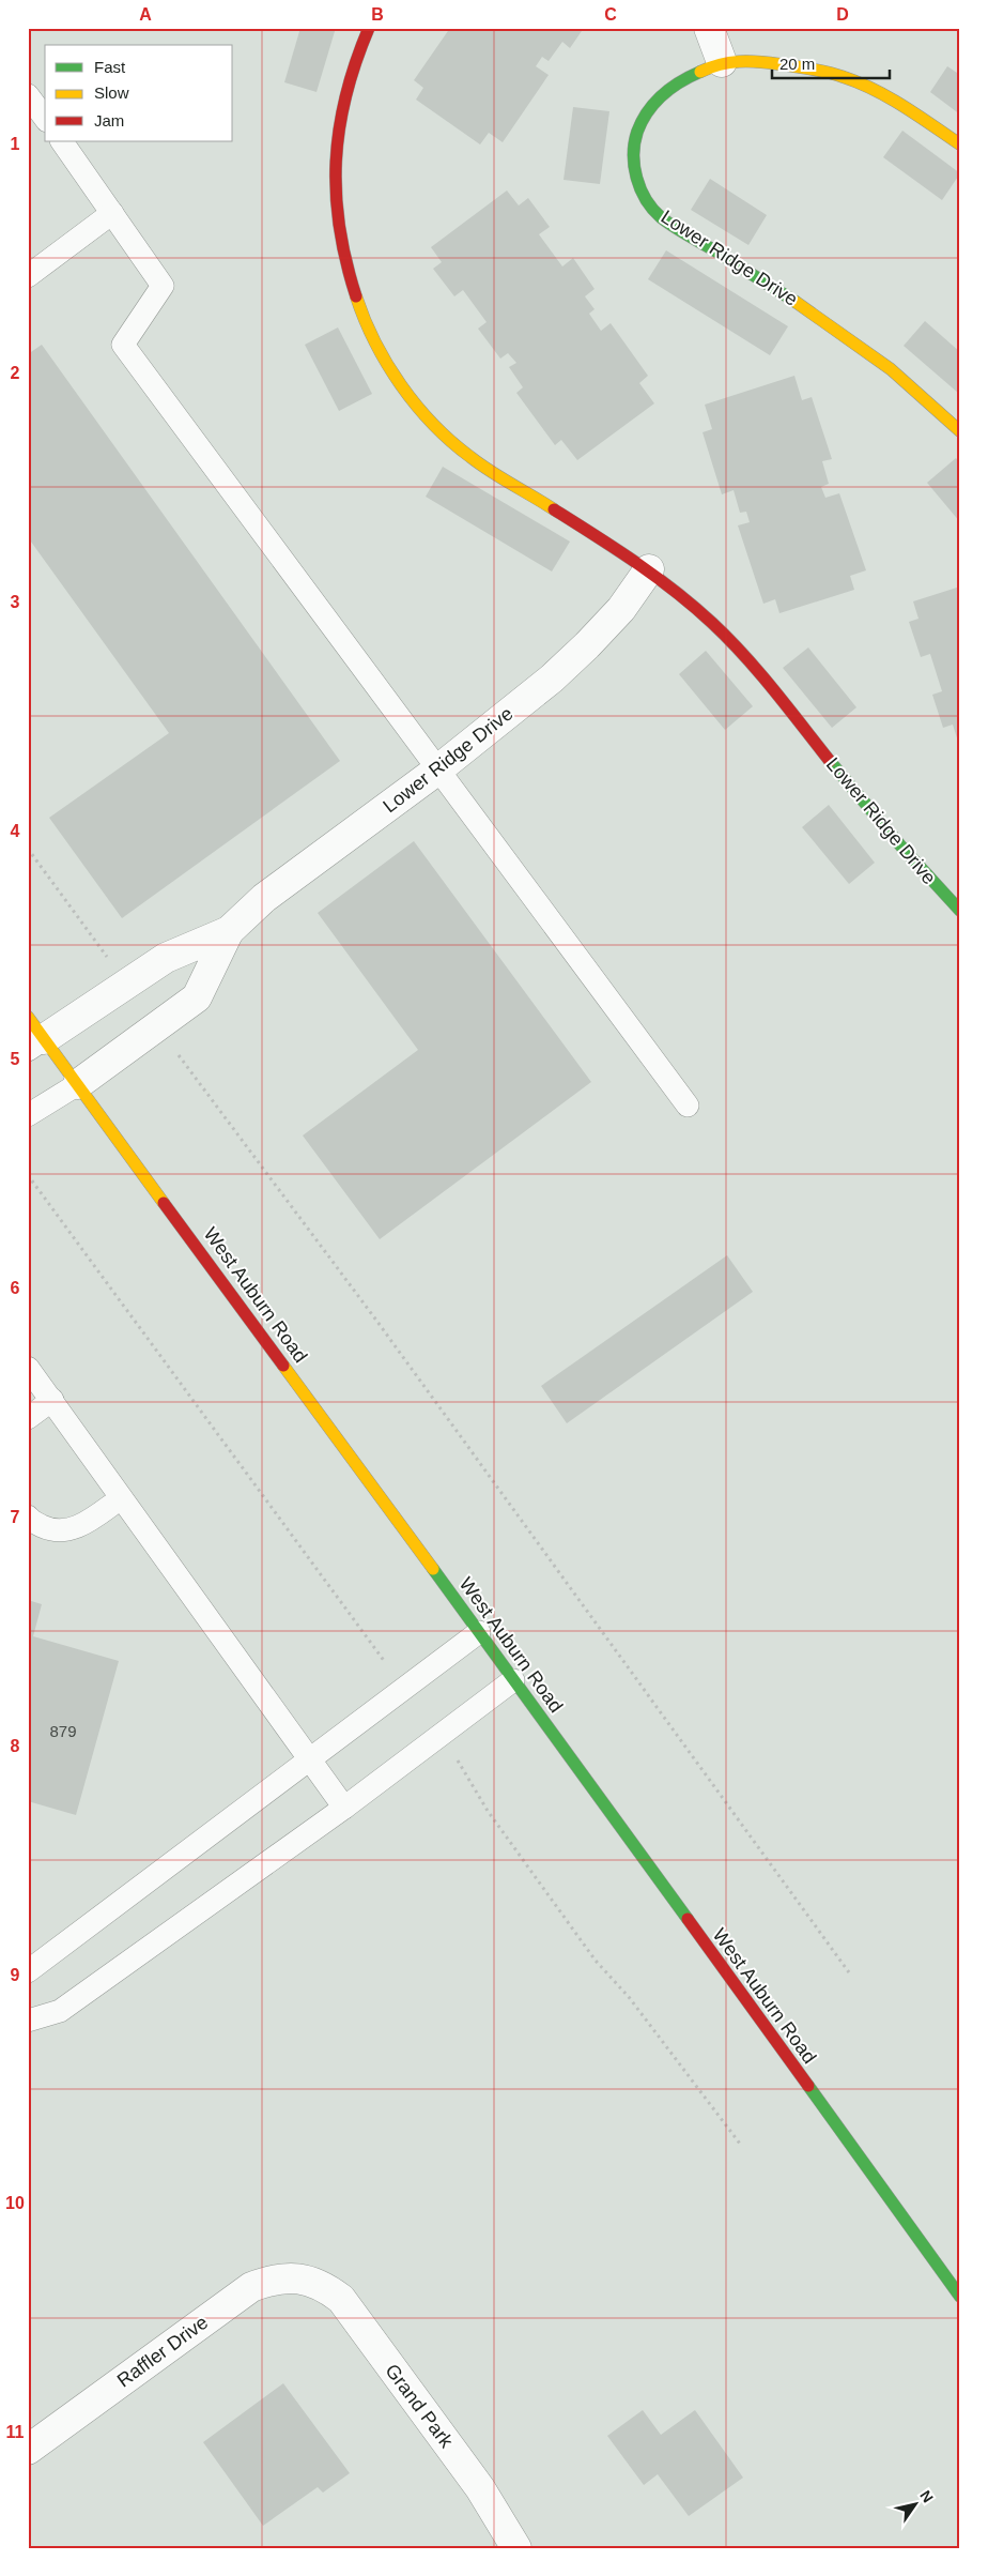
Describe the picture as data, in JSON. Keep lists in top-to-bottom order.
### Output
{
  "streets": {
    "street": [
      "Lower Ridge Drive",
      "West Auburn Road",
      "Raffler Drive",
      "Grand Park"
    ]
  },
  "crossings": [
    ["Lower Ridge Drive", "West Auburn Road"],
    ["Raffler Drive", "Grand Park"]
  ],
  "house_numbers": ["879"],
  "legend": ["Fast", "Slow", "Jam"],
  "scale_bar": "20 m",
  "north": "top right",
  "grid": {
    "columns": [
      "A",
      "B",
      "C",
      "D"
    ],
    "rows": [
      "1",
      "2",
      "3",
      "4",
      "5",
      "6",
      "7",
      "8",
      "9",
      "10",
      "11"
    ]
  }
}
